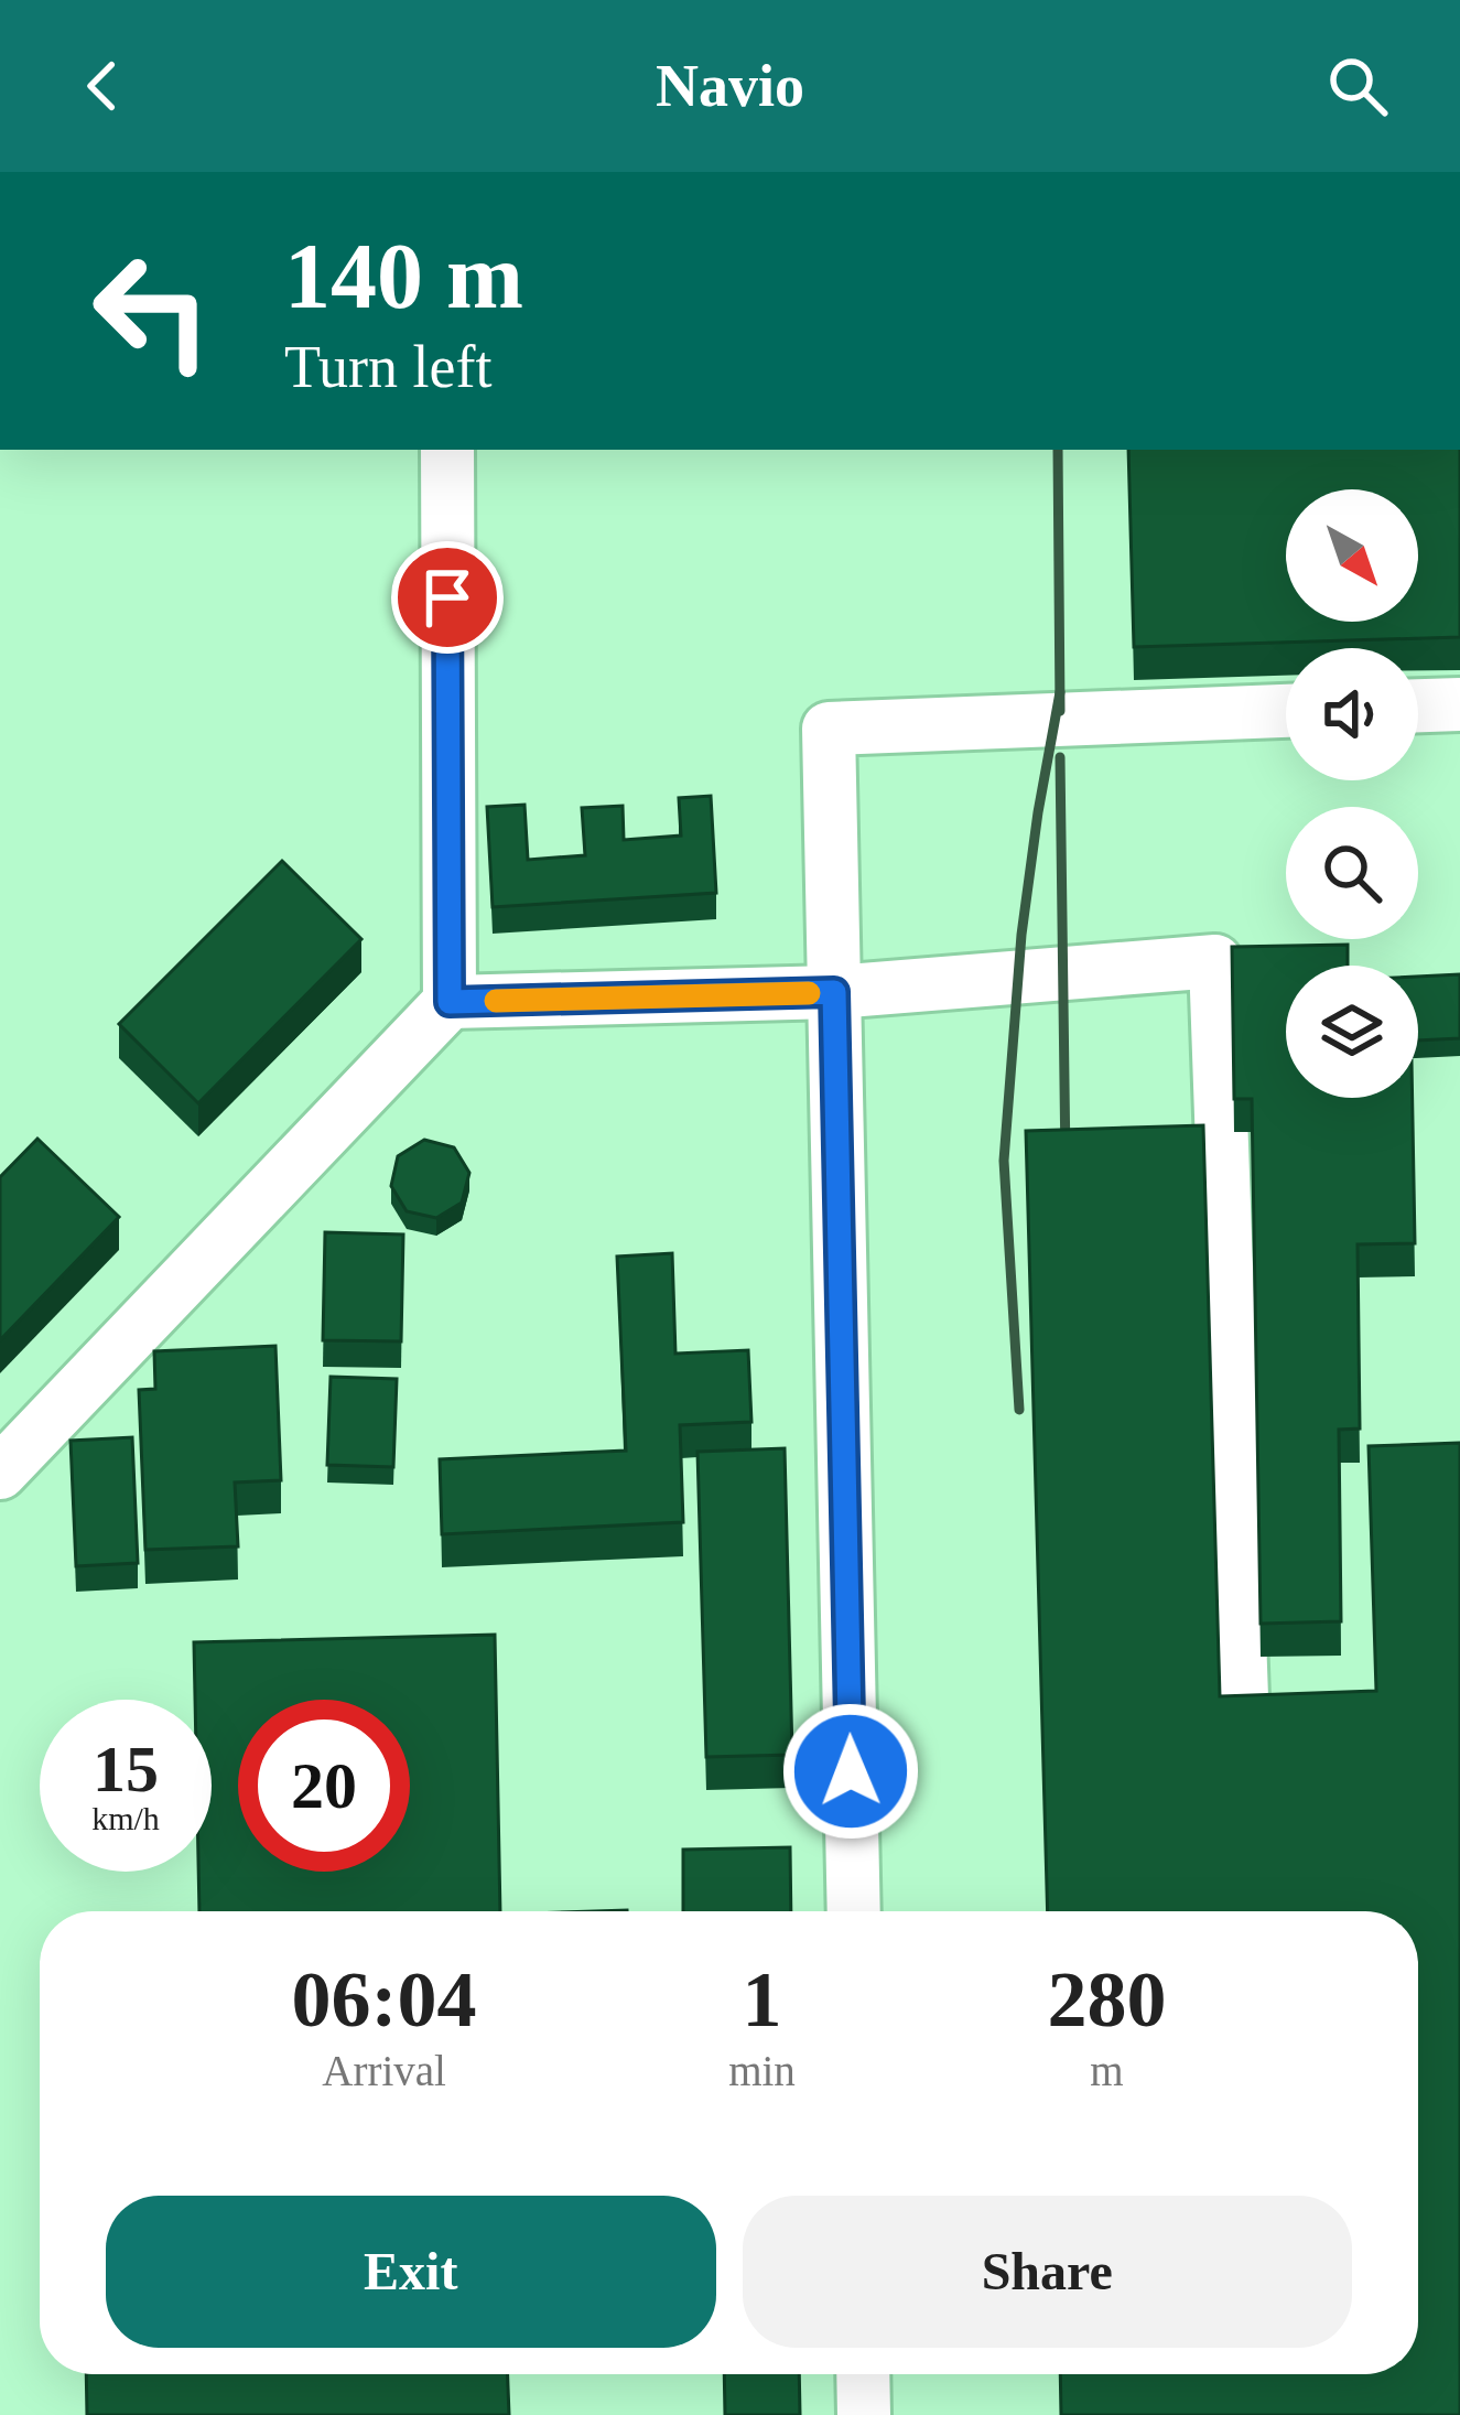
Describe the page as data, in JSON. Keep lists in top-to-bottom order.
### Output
{
  "north": "bottom right",
  "page": {
    "header": "Navio",
    "turn": ["140 m", "Turn left"],
    "speed": "15 km/h",
    "limit": "20",
    "eta": [
      "06:04",
      "Arrival",
      "1",
      "min",
      "280",
      "m"
    ],
    "buttons": ["Exit", "Share"]
  }
}
